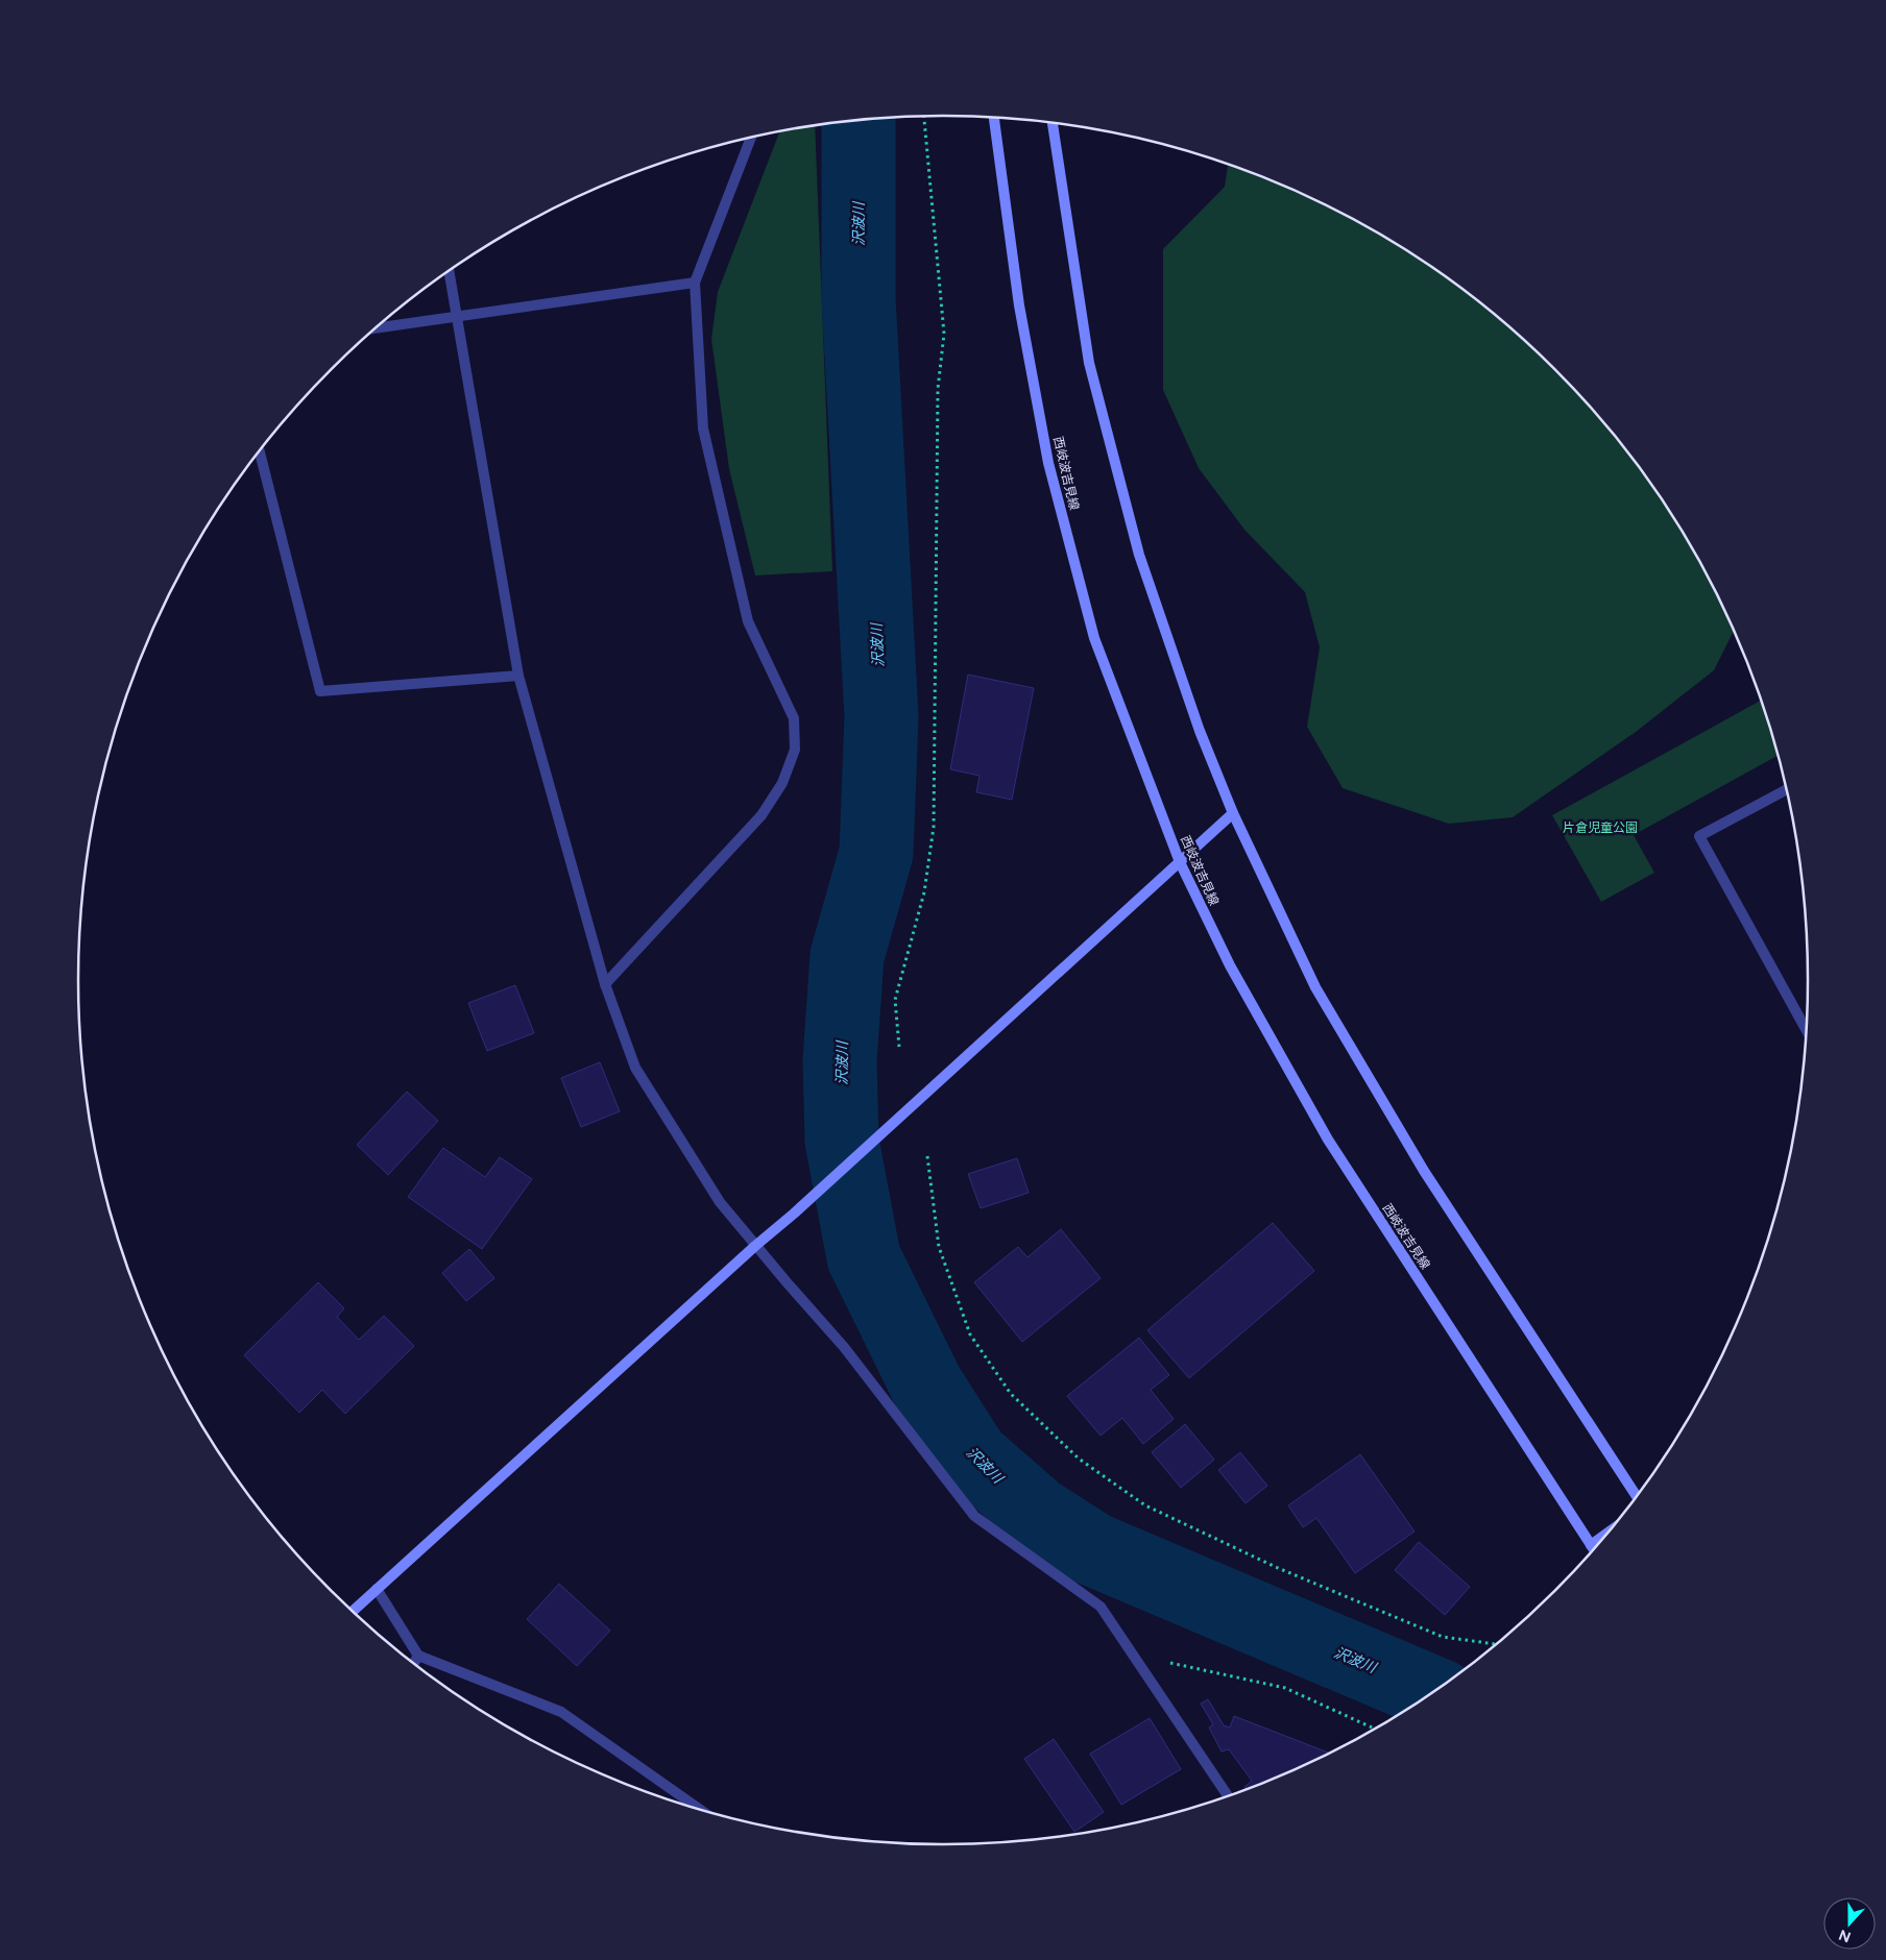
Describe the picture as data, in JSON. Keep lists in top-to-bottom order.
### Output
{
  "streets": {
    "main road": ["西岐波吉見線"]
  },
  "water": ["沢波川"],
  "parks": ["片倉児童公園"],
  "north": "bottom"
}
